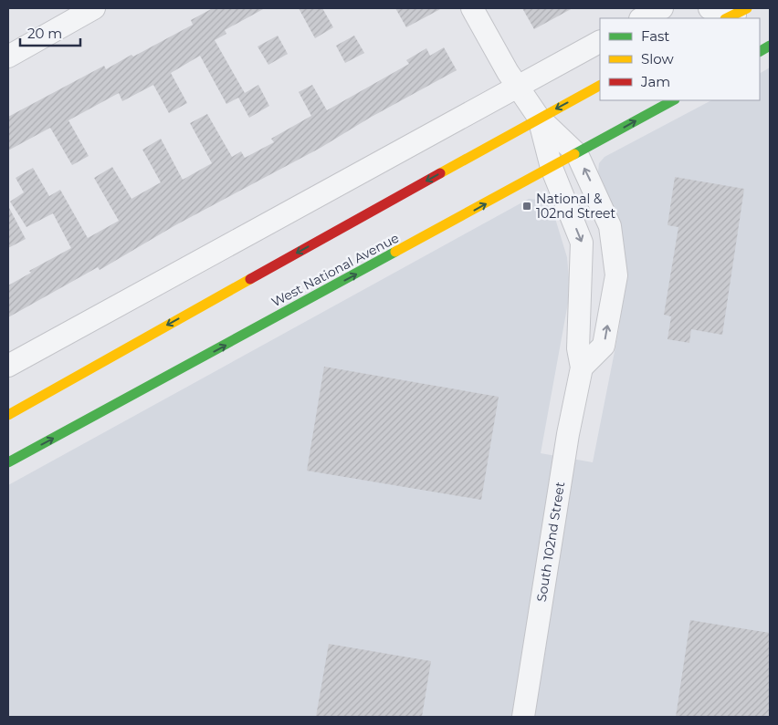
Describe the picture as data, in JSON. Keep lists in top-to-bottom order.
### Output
{
  "streets": {
    "main road": ["West National Avenue"],
    "street": ["South 102nd Street"]
  },
  "crossings": [
    ["West National Avenue", "South 102nd Street"]
  ],
  "places": {
    "transit": ["National & 102nd Street"]
  },
  "legend": ["Fast", "Slow", "Jam"],
  "scale_bar": "20 m"
}
